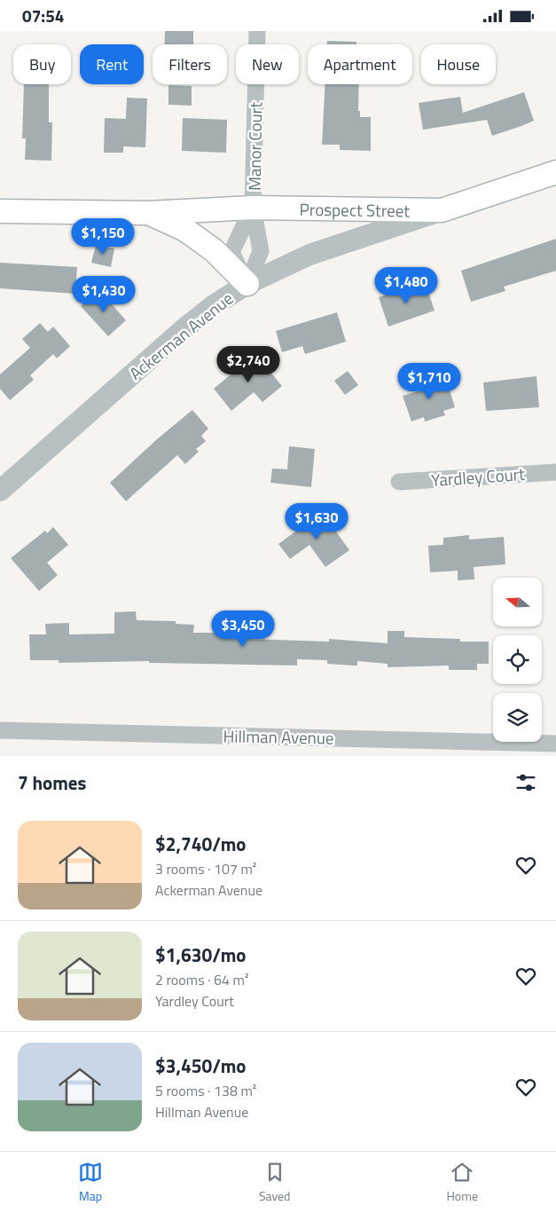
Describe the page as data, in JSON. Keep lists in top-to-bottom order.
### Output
{
  "streets": {
    "main road": ["Prospect Street"],
    "street": [
      "Manor Court",
      "Ackerman Avenue",
      "Yardley Court",
      "Hillman Avenue"
    ]
  },
  "crossings": [
    ["Manor Court", "Prospect Street"],
    ["Manor Court", "Ackerman Avenue"],
    ["Prospect Street", "Ackerman Avenue"]
  ],
  "north": "left",
  "page": {
    "status": "07:54",
    "chip": [
      "Buy",
      "Rent",
      "Filters",
      "New",
      "Apartment",
      "House"
    ],
    "price": [
      "$1,150",
      "$1,480",
      "$1,430",
      "$2,740",
      "$1,710",
      "$1,630",
      "$3,450"
    ],
    "heading": "7 homes",
    "list": [
      {
        "name": "$2,740/mo",
        "note": "3 rooms · 107 m² · Ackerman Avenue"
      },
      {
        "name": "$1,630/mo",
        "note": "2 rooms · 64 m² · Yardley Court"
      },
      {
        "name": "$3,450/mo",
        "note": "5 rooms · 138 m² · Hillman Avenue"
      }
    ],
    "tabs": ["Map", "Saved", "Home"]
  }
}
